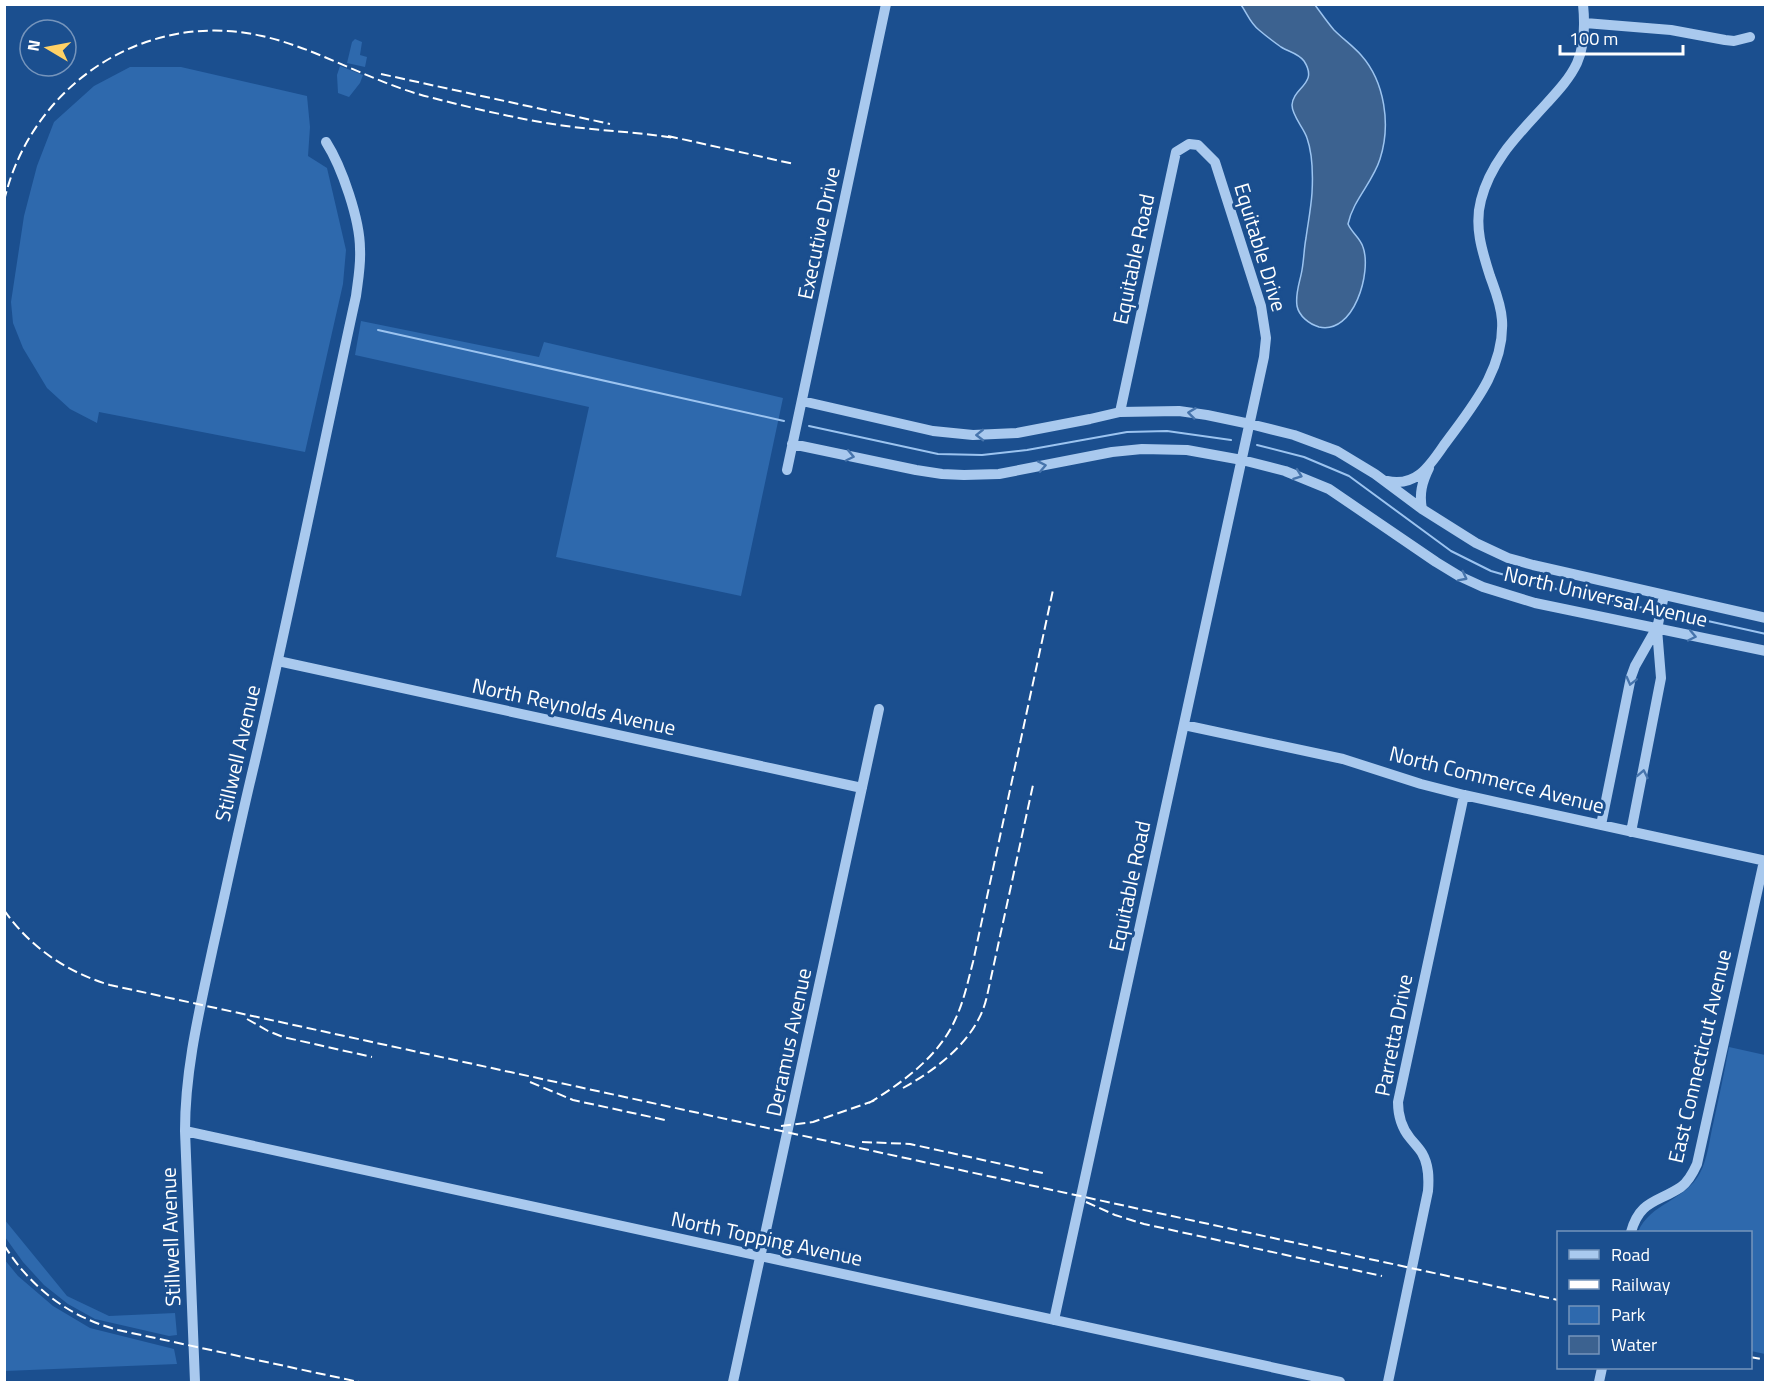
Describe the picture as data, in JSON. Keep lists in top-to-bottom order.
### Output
{
  "streets": {
    "street": [
      "Executive Drive",
      "Equitable Drive",
      "Equitable Road",
      "North Universal Avenue",
      "North Reynolds Avenue",
      "Stillwell Avenue",
      "North Commerce Avenue",
      "Parretta Drive",
      "Deramus Avenue",
      "East Connecticut Avenue",
      "North Topping Avenue"
    ]
  },
  "crossings": [
    ["Executive Drive", "North Universal Avenue"],
    ["Equitable Drive", "Equitable Road"],
    ["Equitable Drive", "North Universal Avenue"],
    ["Equitable Road", "North Universal Avenue"],
    ["Equitable Road", "North Commerce Avenue"],
    ["Equitable Road", "North Topping Avenue"],
    ["North Reynolds Avenue", "Stillwell Avenue"],
    ["North Reynolds Avenue", "Deramus Avenue"],
    ["Stillwell Avenue", "North Topping Avenue"],
    ["North Commerce Avenue", "Parretta Drive"],
    ["North Commerce Avenue", "East Connecticut Avenue"],
    ["Deramus Avenue", "North Topping Avenue"]
  ],
  "legend": [
    "Road",
    "Railway",
    "Park",
    "Water"
  ],
  "scale_bar": "100 m",
  "north": "left"
}
